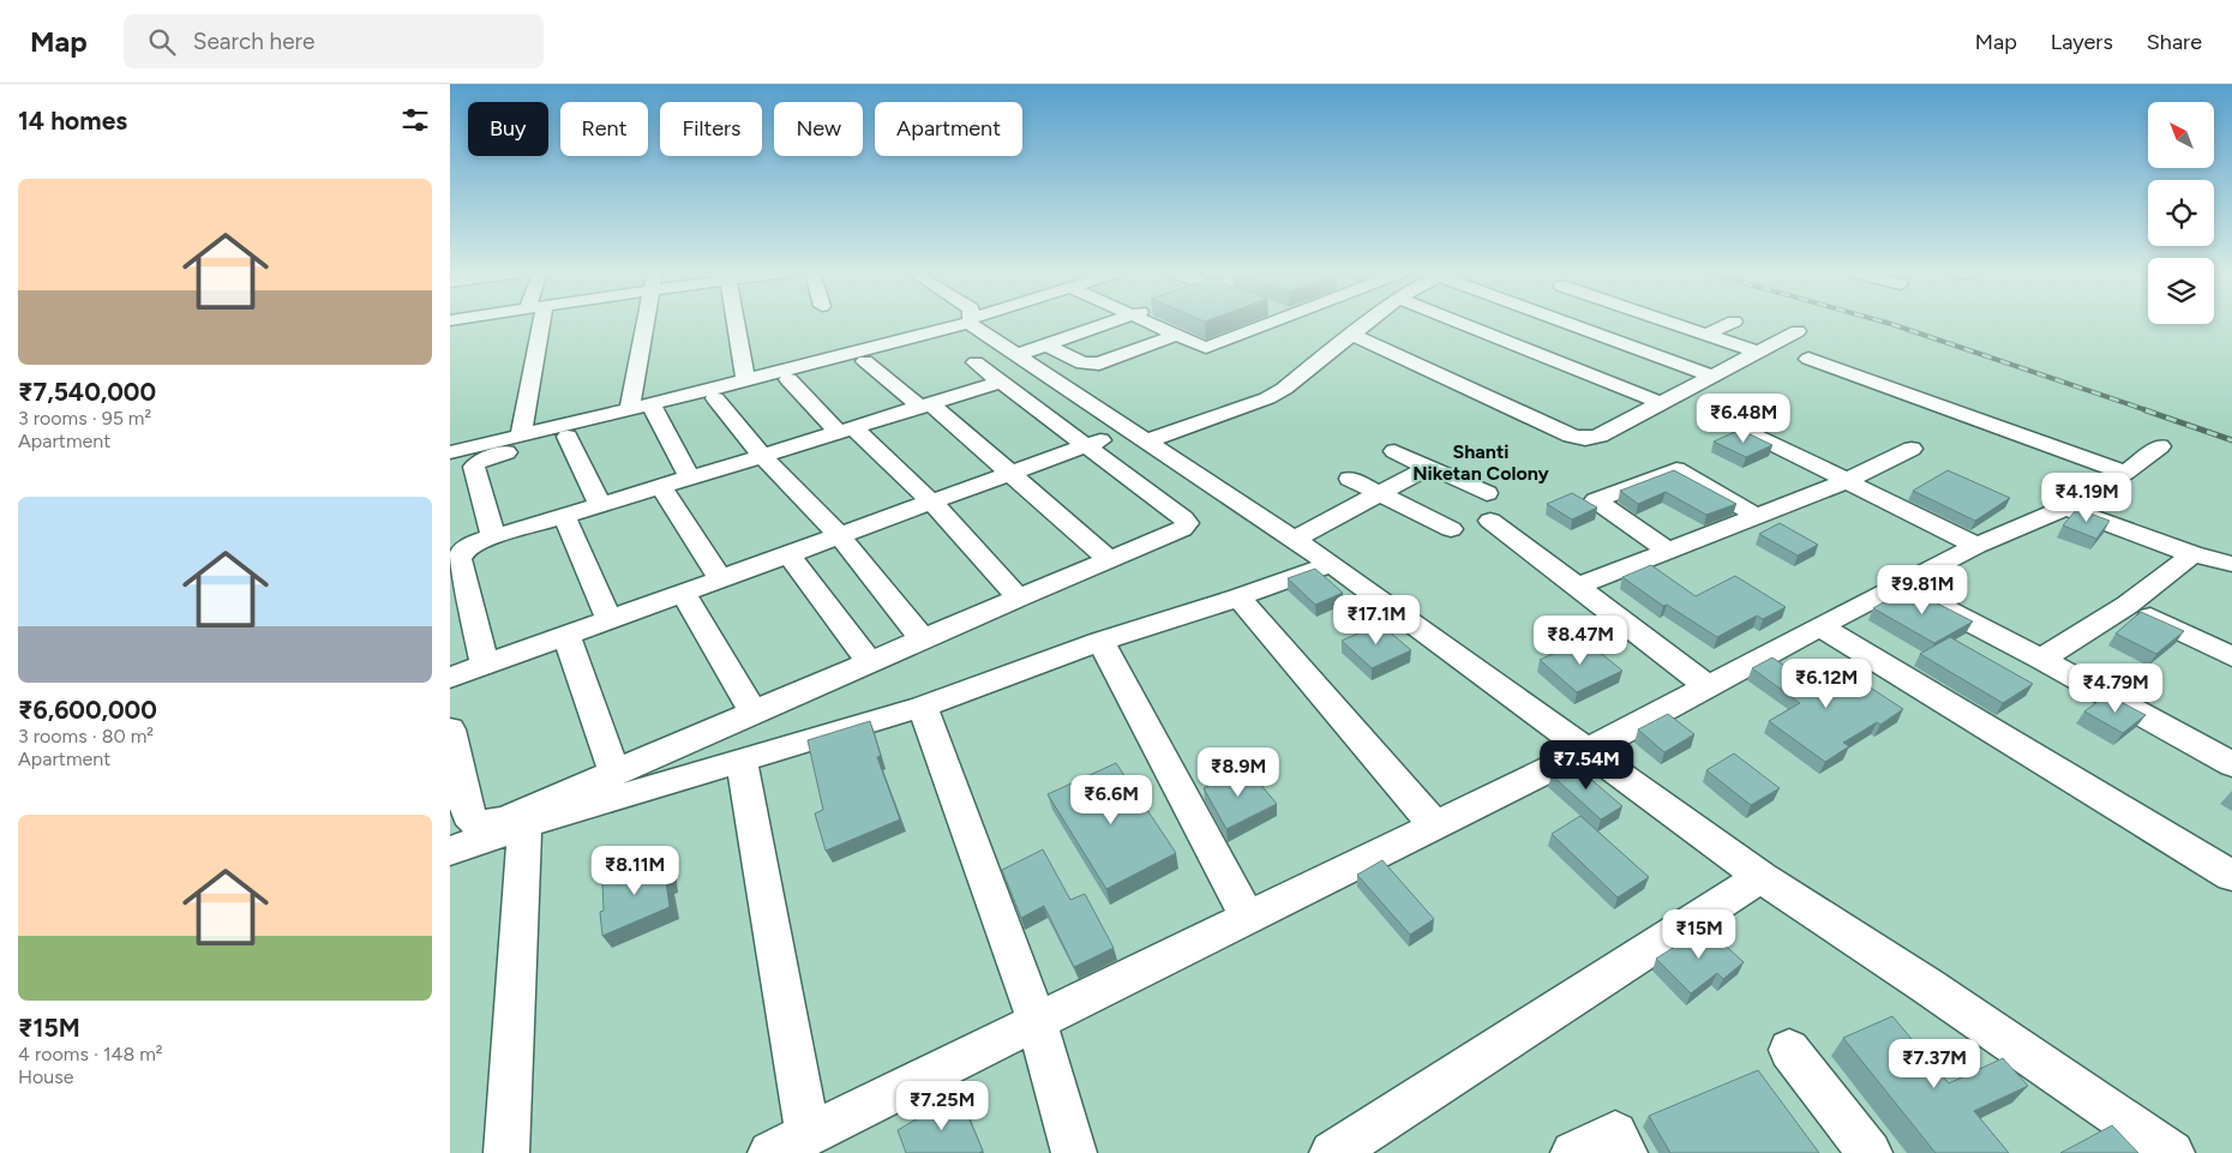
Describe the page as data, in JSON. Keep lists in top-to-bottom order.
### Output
{
  "districts": ["Shanti Niketan Colony"],
  "north": "top left",
  "page": {
    "header": "Map",
    "search": "Search here",
    "nav": ["Map", "Layers", "Share"],
    "heading": "14 homes",
    "chip": [
      "Buy",
      "Rent",
      "Filters",
      "New",
      "Apartment"
    ],
    "list": [
      {
        "name": "₹7,540,000",
        "note": "3 rooms · 95 m² · Apartment"
      },
      {
        "name": "₹6,600,000",
        "note": "3 rooms · 80 m² · Apartment"
      },
      {
        "name": "₹15M",
        "note": "4 rooms · 148 m² · House"
      }
    ],
    "price": [
      "₹6.48M",
      "₹4.19M",
      "₹9.81M",
      "₹17.1M",
      "₹8.47M",
      "₹6.12M",
      "₹4.79M",
      "₹7.54M",
      "₹8.9M",
      "₹6.6M",
      "₹8.11M",
      "₹15M",
      "₹7.37M",
      "₹7.25M"
    ]
  }
}
